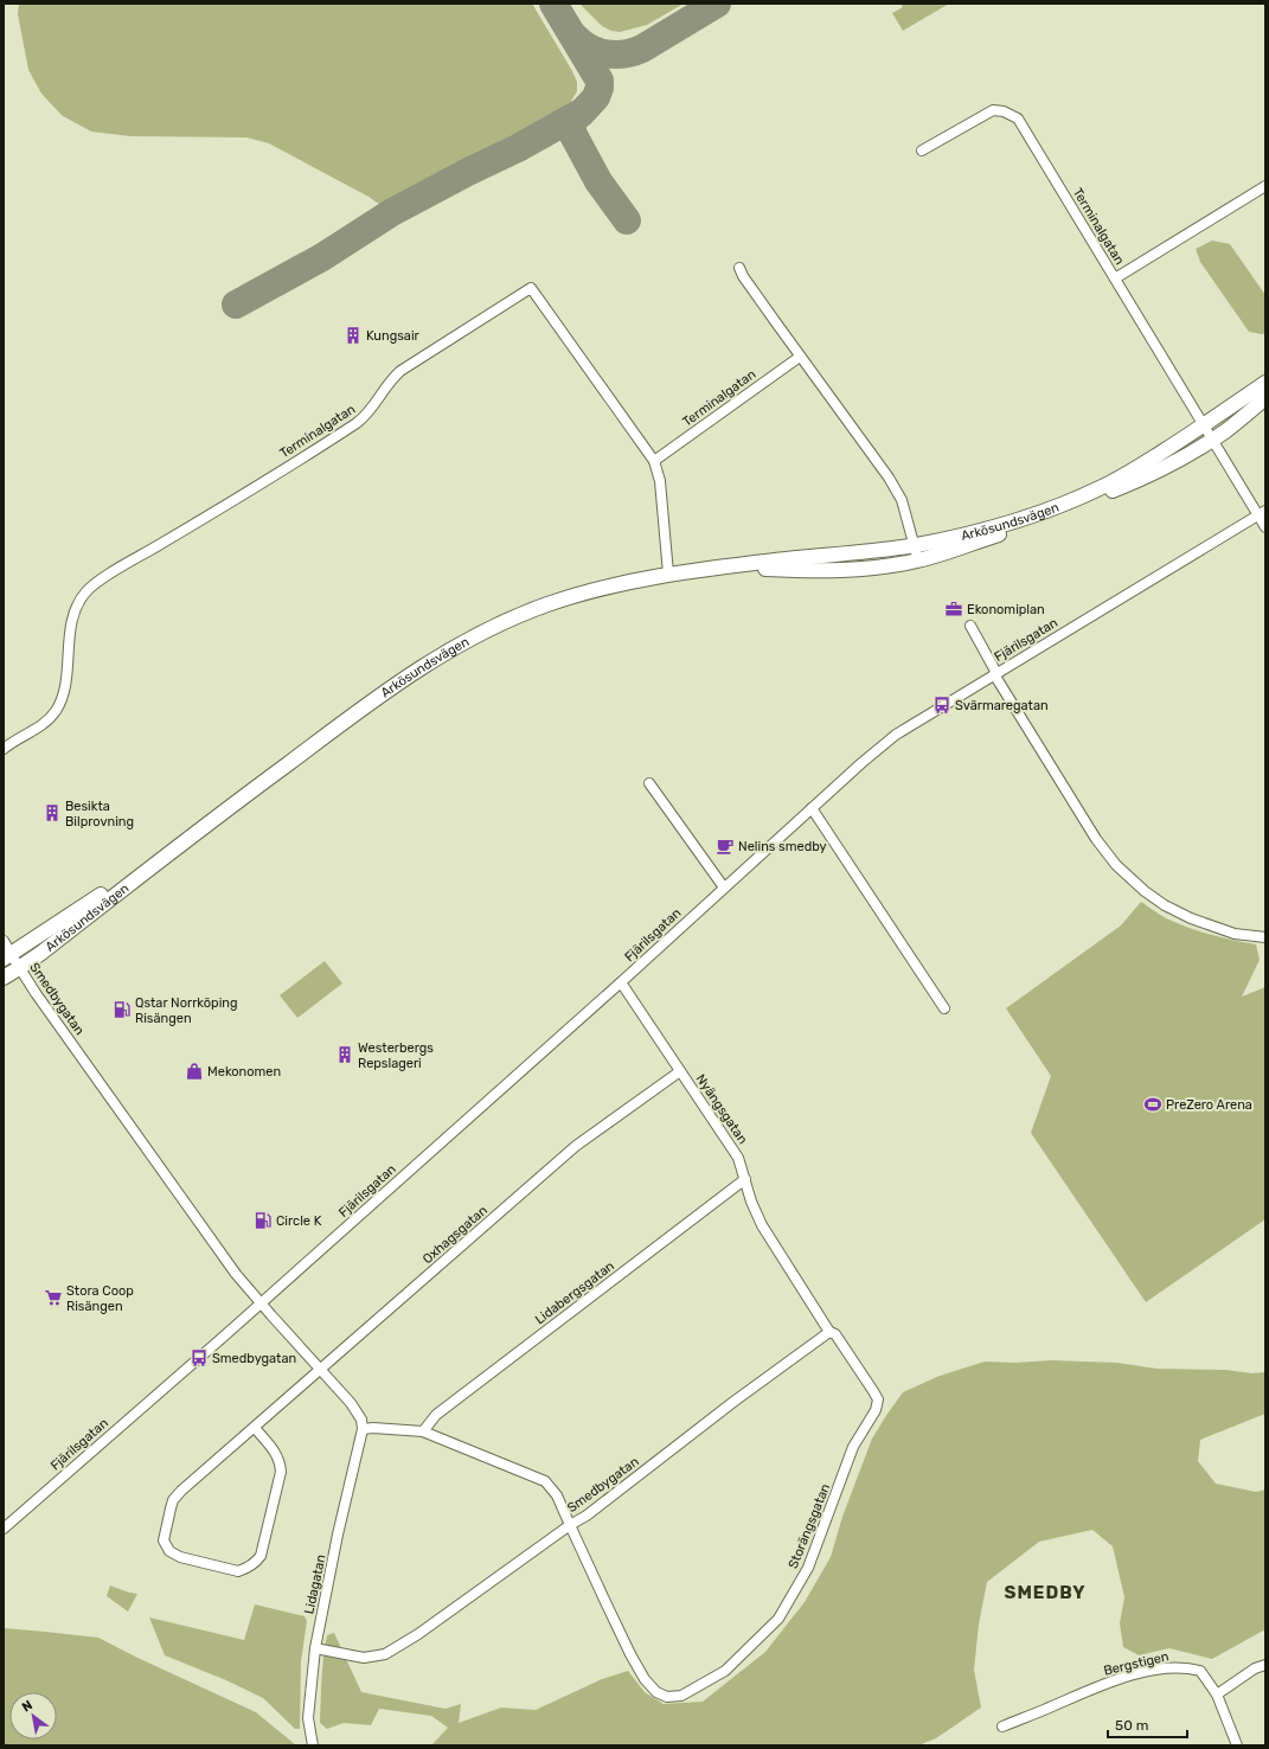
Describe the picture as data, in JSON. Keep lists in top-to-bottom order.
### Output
{
  "streets": {
    "main road": ["Arkösundsvägen"],
    "street": [
      "Terminalgatan",
      "Fjärilsgatan",
      "Smedbygatan",
      "Nyängsgatan",
      "Oxhagsgatan",
      "Lidabergsgatan",
      "Storängsgatan",
      "Lidagatan",
      "Bergstigen"
    ]
  },
  "crossings": [
    ["Terminalgatan", "Arkösundsvägen"],
    ["Terminalgatan", "Fjärilsgatan"],
    ["Arkösundsvägen", "Smedbygatan"],
    ["Fjärilsgatan", "Smedbygatan"],
    ["Fjärilsgatan", "Nyängsgatan"],
    ["Smedbygatan", "Nyängsgatan"],
    ["Smedbygatan", "Oxhagsgatan"],
    ["Smedbygatan", "Lidabergsgatan"],
    ["Smedbygatan", "Storängsgatan"],
    ["Smedbygatan", "Lidagatan"],
    ["Nyängsgatan", "Oxhagsgatan"],
    ["Nyängsgatan", "Lidabergsgatan"],
    ["Nyängsgatan", "Storängsgatan"]
  ],
  "districts": ["SMEDBY"],
  "places": {
    "building": ["Kungsair", "Besikta Bilprovning", "Westerbergs Repslageri"],
    "office": ["Ekonomiplan"],
    "bus stop": ["Svärmaregatan", "Smedbygatan"],
    "cafe": ["Nelins smedby"],
    "fuel station": ["Qstar Norrköping Risängen", "Circle K"],
    "shop": ["Mekonomen"],
    "sports": ["PreZero Arena"],
    "supermarket": ["Stora Coop Risängen"]
  },
  "scale_bar": "50 m",
  "north": "top left"
}
